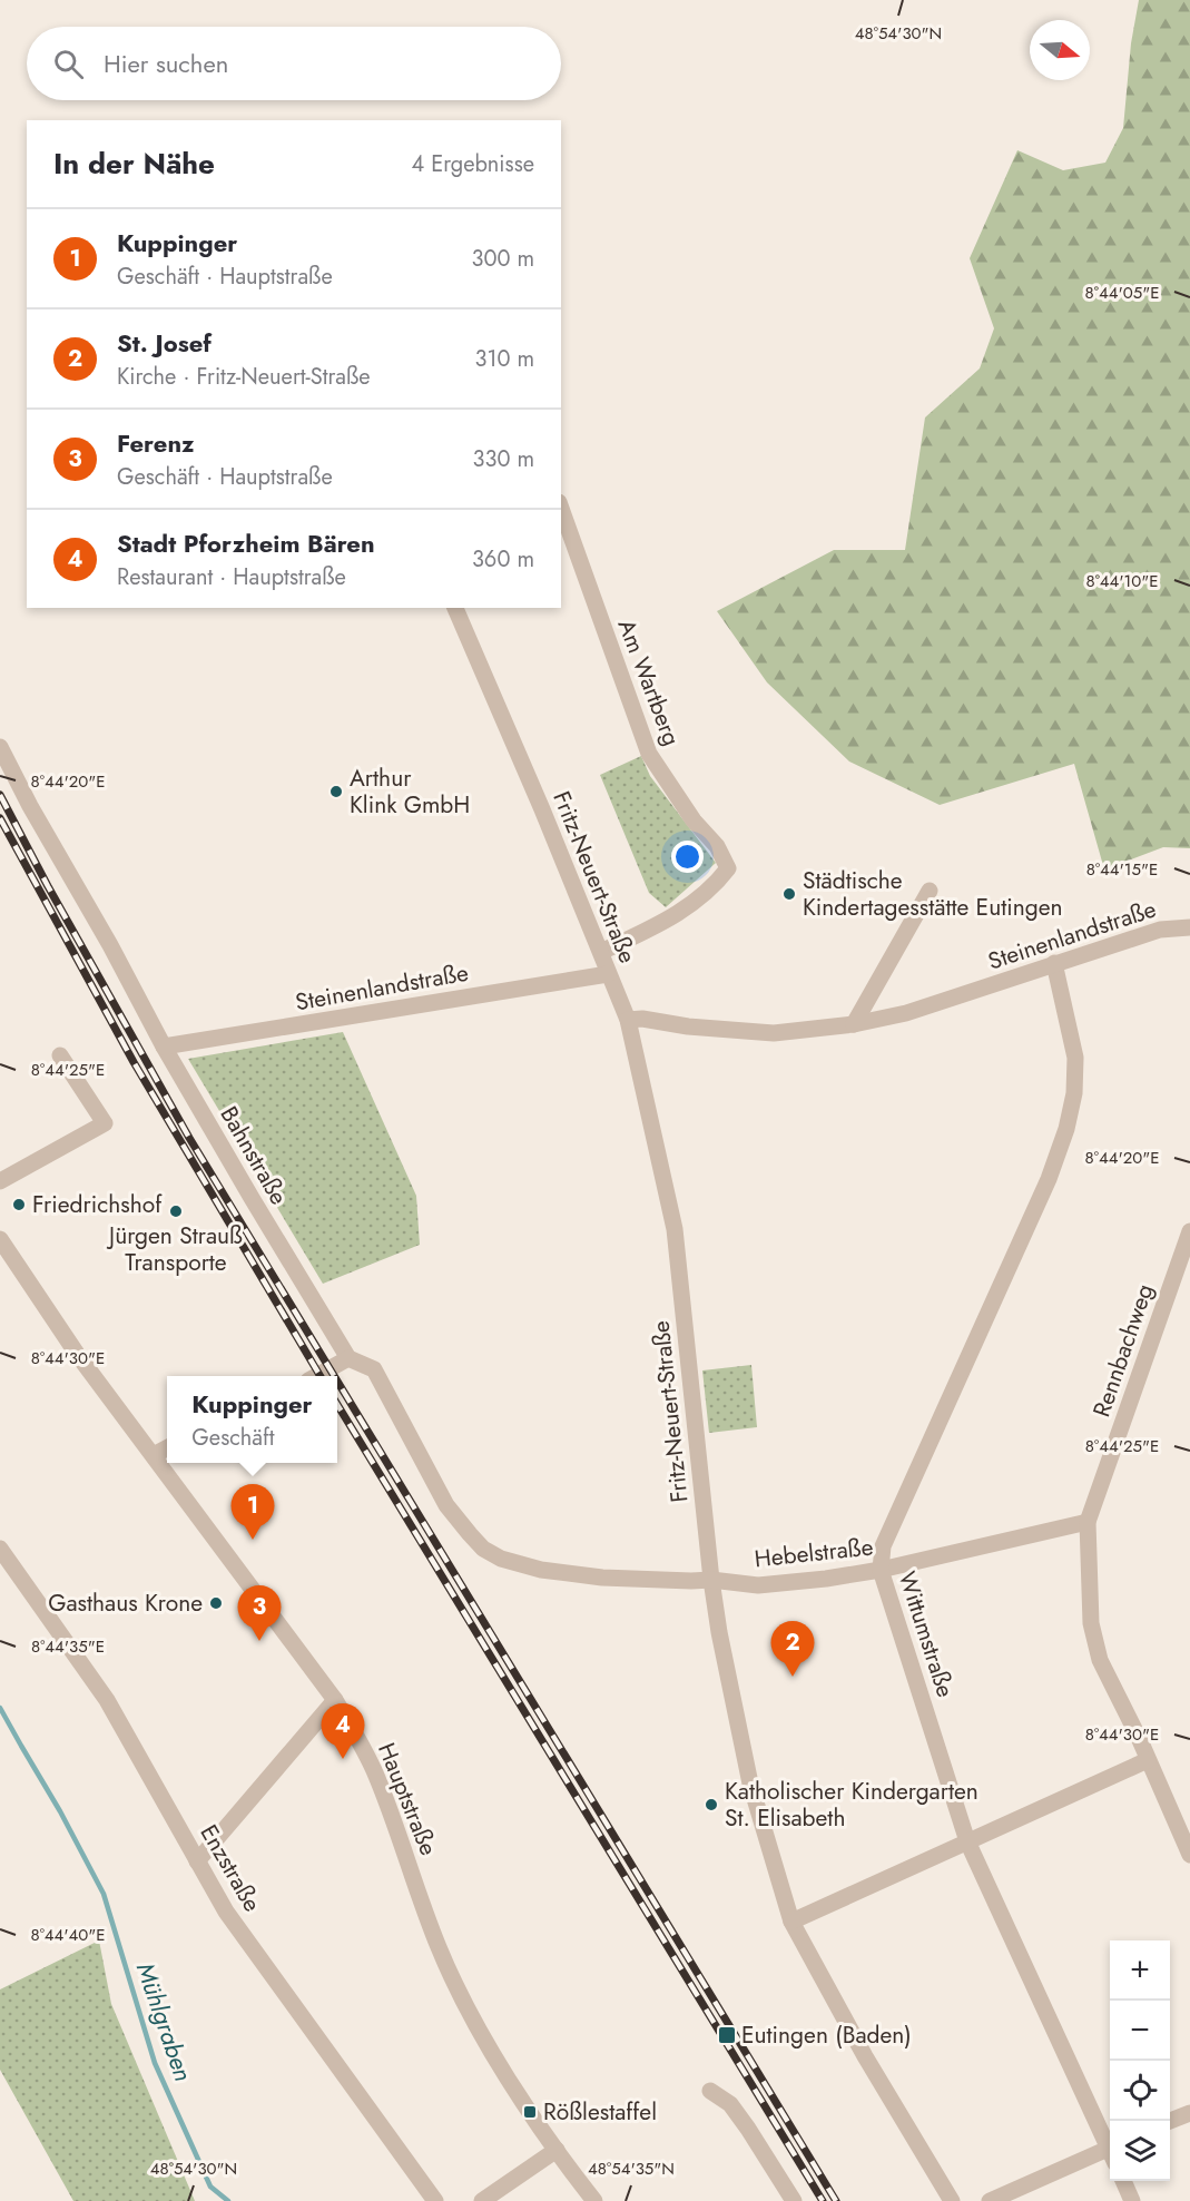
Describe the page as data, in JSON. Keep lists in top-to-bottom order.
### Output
{
  "streets": {
    "street": [
      "Am Wartberg",
      "Fritz-Neuert-Straße",
      "Steinenlandstraße",
      "Bahnstraße",
      "Rennbachweg",
      "Hebelstraße",
      "Wittumstraße",
      "Hauptstraße",
      "Enzstraße"
    ]
  },
  "crossings": [
    ["Am Wartberg", "Fritz-Neuert-Straße"],
    ["Fritz-Neuert-Straße", "Steinenlandstraße"],
    ["Fritz-Neuert-Straße", "Hebelstraße"],
    ["Steinenlandstraße", "Bahnstraße"],
    ["Steinenlandstraße", "Wittumstraße"],
    ["Bahnstraße", "Hebelstraße"],
    ["Rennbachweg", "Hebelstraße"],
    ["Hebelstraße", "Wittumstraße"]
  ],
  "water": ["Mühlgraben"],
  "places": {
    "other": [
      "Arthur Klink GmbH",
      "Städtische Kindertagesstätte Eutingen",
      "Friedrichshof",
      "Jürgen Strauß Transporte",
      "Gasthaus Krone",
      "Katholischer Kindergarten St. Elisabeth"
    ],
    "transit": ["Eutingen (Baden)", "Rößlestaffel"]
  },
  "north": "right",
  "page": {
    "search": "Hier suchen",
    "heading": ["In der Nähe", "4 Ergebnisse"],
    "list": [
      {
        "mark": "1",
        "name": "Kuppinger",
        "note": "Geschäft · Hauptstraße",
        "value": "300 m"
      },
      {
        "mark": "2",
        "name": "St. Josef",
        "note": "Kirche · Fritz-Neuert-Straße",
        "value": "310 m"
      },
      {
        "mark": "3",
        "name": "Ferenz",
        "note": "Geschäft · Hauptstraße",
        "value": "330 m"
      },
      {
        "mark": "4",
        "name": "Stadt Pforzheim Bären",
        "note": "Restaurant · Hauptstraße",
        "value": "360 m"
      }
    ],
    "popup": ["Kuppinger", "Geschäft"],
    "pins": [
      "1",
      "3",
      "2",
      "4"
    ],
    "map_buttons": ["+", "−"]
  },
  "coordinates": [
    "48°54'30\"N",
    "8°44'05\"E",
    "8°44'10\"E",
    "8°44'20\"E",
    "8°44'15\"E",
    "8°44'25\"E",
    "8°44'30\"E",
    "8°44'35\"E",
    "8°44'40\"E",
    "48°54'35\"N"
  ]
}
